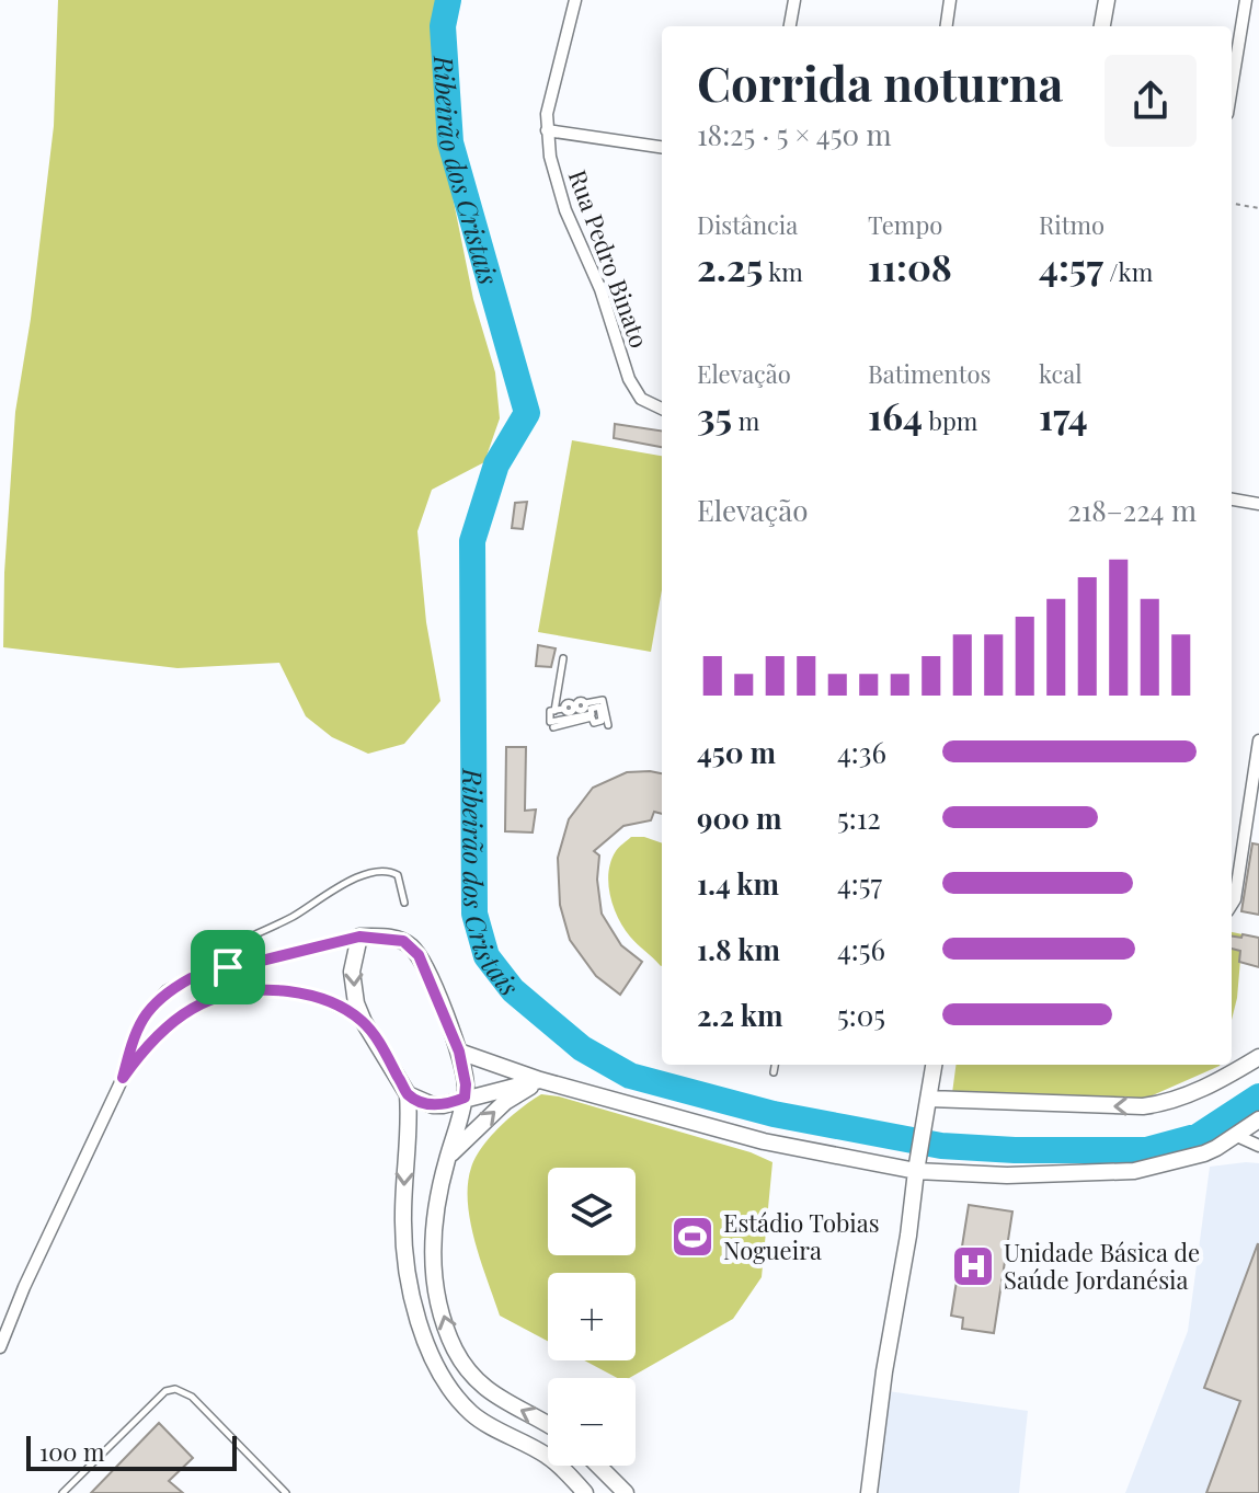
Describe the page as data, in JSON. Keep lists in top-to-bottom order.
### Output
{
  "streets": {
    "street": ["Rua Pedro Binato"]
  },
  "water": ["Ribeirão dos Cristais"],
  "places": {
    "sports": ["Estádio Tobias Nogueira"],
    "hospital": ["Unidade Básica de Saúde Jordanésia"]
  },
  "scale_bar": "100 m",
  "page": {
    "heading": ["Corrida noturna", "18:25 · 5 × 450 m"],
    "stats": [
      ["Distância", "2.25 km"],
      ["Tempo", "11:08"],
      ["Ritmo", "4:57 /km"],
      ["Elevação", "35 m"],
      ["Batimentos", "164 bpm"],
      ["kcal", "174"]
    ],
    "chart": ["Elevação", "218–224 m"],
    "list": [
      {
        "name": "450 m",
        "note": "4:36"
      },
      {
        "name": "900 m",
        "note": "5:12"
      },
      {
        "name": "1.4 km",
        "note": "4:57"
      },
      {
        "name": "1.8 km",
        "note": "4:56"
      },
      {
        "name": "2.2 km",
        "note": "5:05"
      }
    ],
    "map_buttons": ["+", "−"],
    "scale": "100 m"
  }
}
